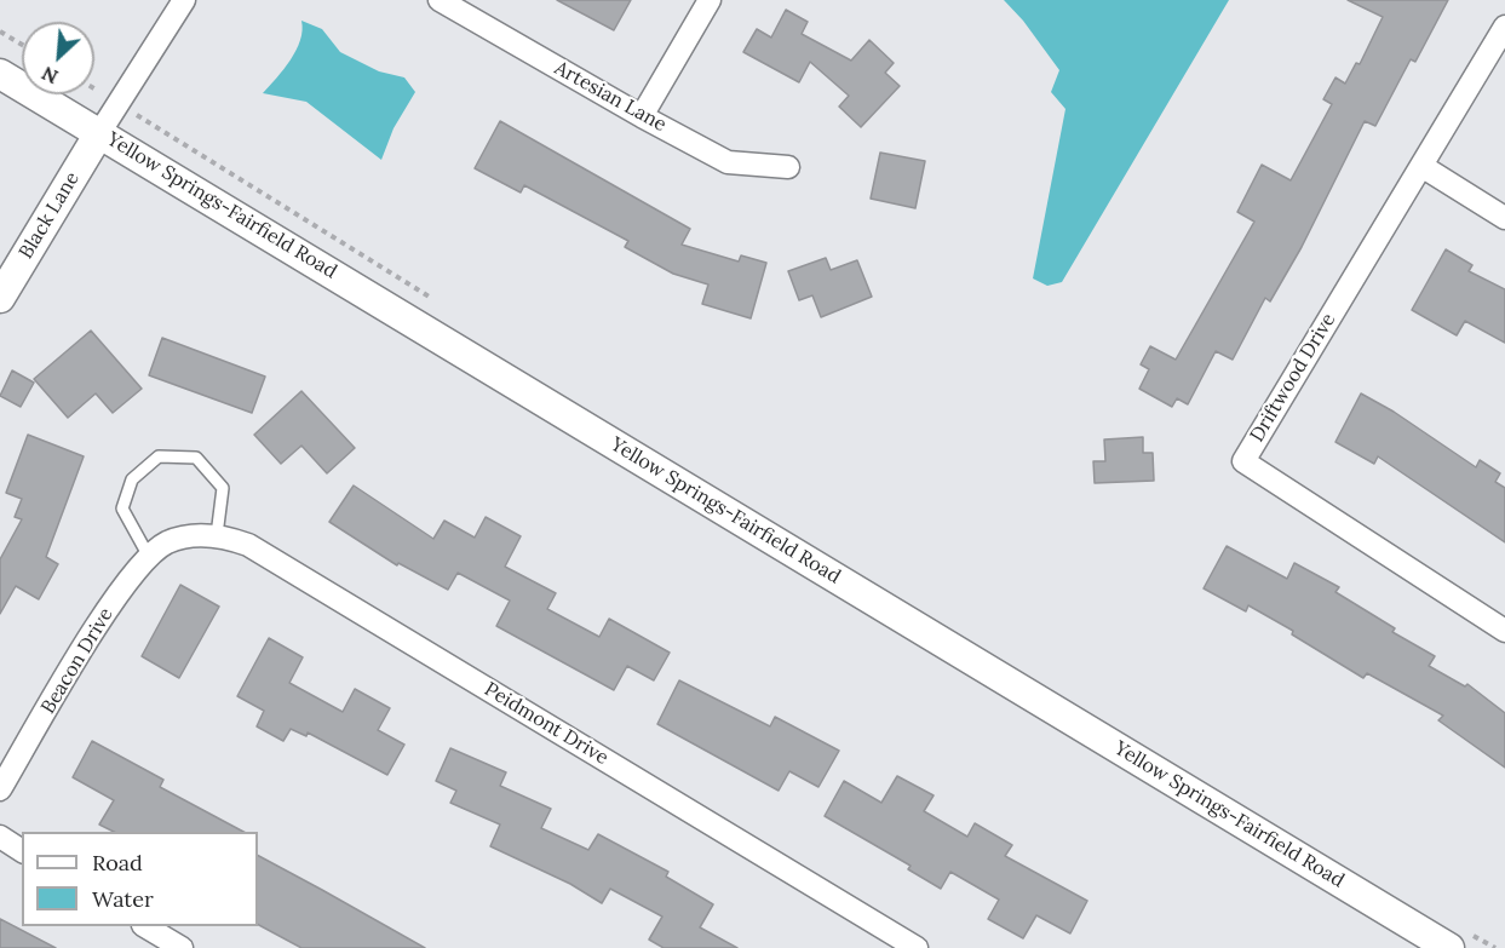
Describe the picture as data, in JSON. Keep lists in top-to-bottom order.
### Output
{
  "streets": {
    "main road": ["Yellow Springs-Fairfield Road", "Black Lane"],
    "street": [
      "Artesian Lane",
      "Driftwood Drive",
      "Beacon Drive",
      "Peidmont Drive"
    ]
  },
  "crossings": [
    ["Yellow Springs-Fairfield Road", "Black Lane"],
    ["Beacon Drive", "Peidmont Drive"]
  ],
  "legend": ["Road", "Water"],
  "north": "bottom left"
}
